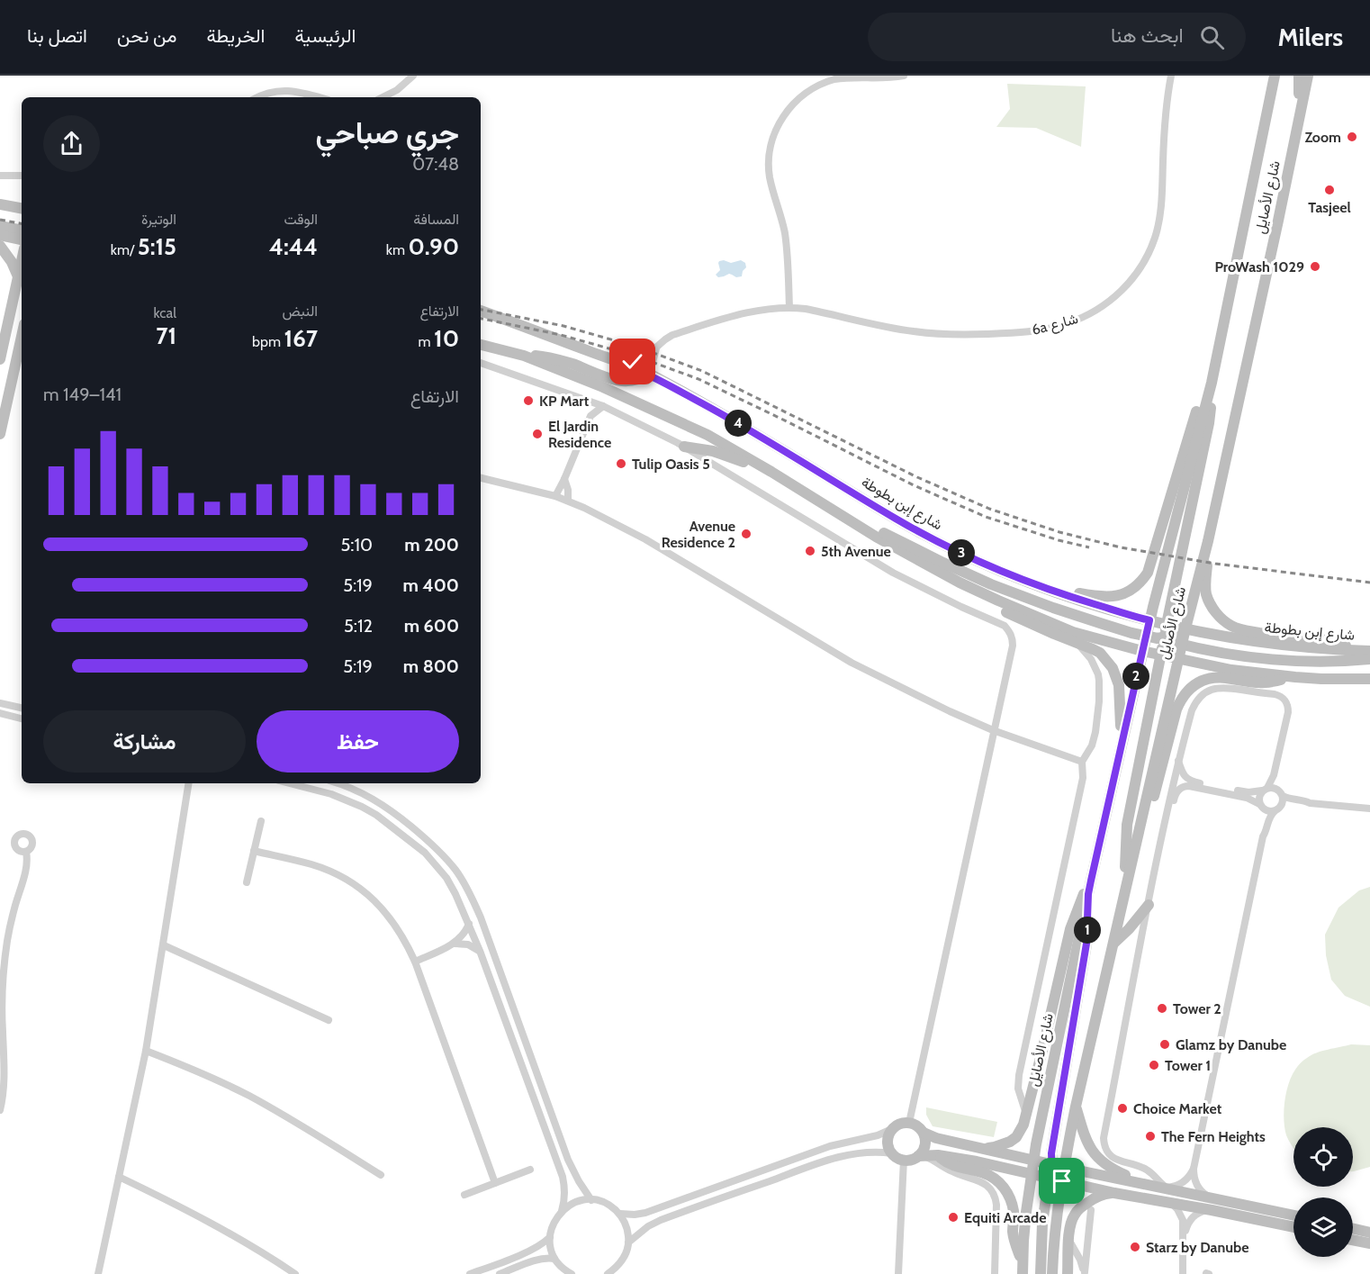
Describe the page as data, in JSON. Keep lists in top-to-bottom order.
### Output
{
  "streets": {
    "main road": ["شارع الأصايل", "شارع إبن بطوطة"],
    "street": ["6a شارع"]
  },
  "crossings": [
    ["شارع الأصايل", "شارع إبن بطوطة"],
    ["6a شارع", "شارع إبن بطوطة"]
  ],
  "places": [
    "Zoom",
    "Tasjeel",
    "ProWash 1029",
    "KP Mart",
    "El Jardin Residence",
    "Tulip Oasis 5",
    "Avenue Residence 2",
    "5th Avenue",
    "Tower 2",
    "Glamz by Danube",
    "Tower 1",
    "Choice Market",
    "The Fern Heights",
    "Equiti Arcade",
    "Starz by Danube"
  ],
  "page": {
    "header": "Milers",
    "search": "ابحث هنا",
    "nav": [
      "الرئيسية",
      "الخريطة",
      "من نحن",
      "اتصل بنا"
    ],
    "heading": ["جري صباحي", "07:48"],
    "stats": [
      ["المسافة", "0.90 km"],
      ["الوقت", "4:44"],
      ["الوتيرة", "5:15 /km"],
      ["الارتفاع", "10 m"],
      ["النبض", "167 bpm"],
      ["kcal", "71"]
    ],
    "chart": ["الارتفاع", "141–149 m"],
    "pins": [
      "4",
      "3",
      "2",
      "1"
    ],
    "list": [
      {
        "name": "200 m",
        "note": "5:10"
      },
      {
        "name": "400 m",
        "note": "5:19"
      },
      {
        "name": "600 m",
        "note": "5:12"
      },
      {
        "name": "800 m",
        "note": "5:19"
      }
    ],
    "buttons": ["حفظ", "مشاركة"]
  }
}
